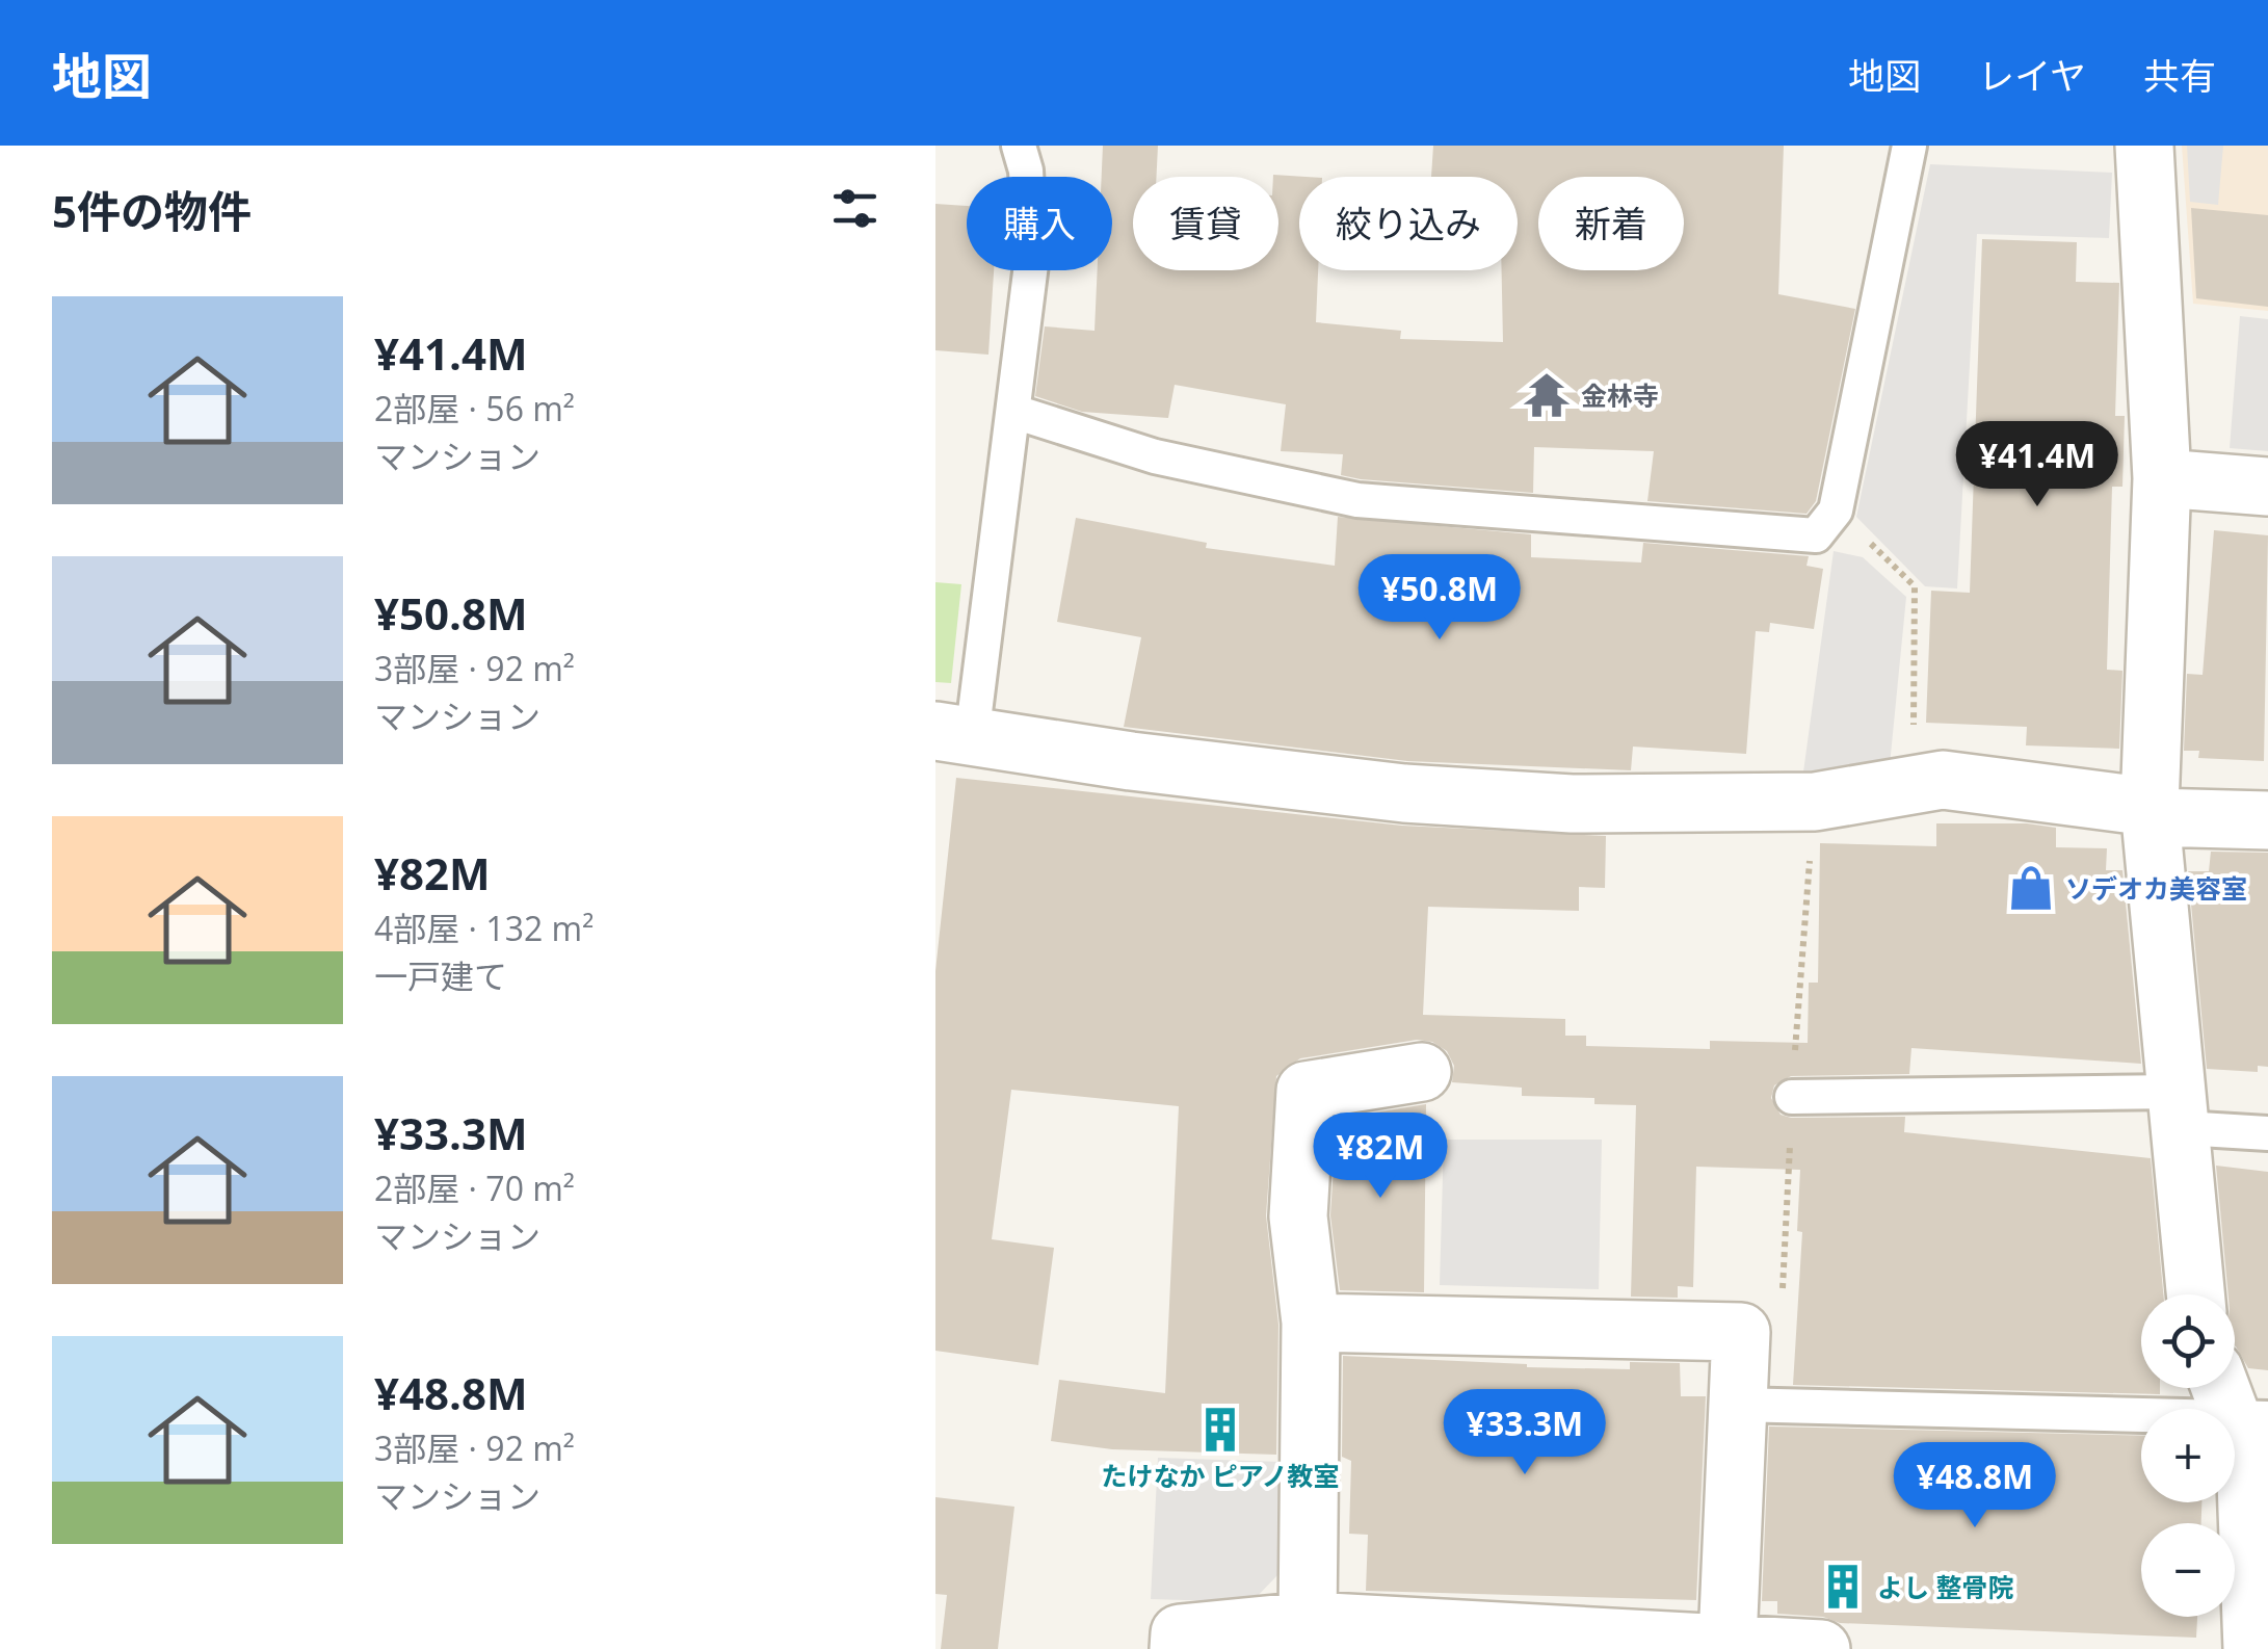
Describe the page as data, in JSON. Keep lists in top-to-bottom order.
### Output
{
  "places": {
    "temple": ["金林寺"],
    "shop": ["ソデオカ美容室"],
    "building": ["たけなか ピアノ教室", "よし 整骨院"]
  },
  "page": {
    "header": "地図",
    "nav": ["地図", "レイヤ", "共有"],
    "heading": "5件の物件",
    "chip": [
      "購入",
      "賃貸",
      "絞り込み",
      "新着"
    ],
    "list": [
      {
        "name": "¥41.4M",
        "note": "2部屋 · 56 m² · マンション"
      },
      {
        "name": "¥50.8M",
        "note": "3部屋 · 92 m² · マンション"
      },
      {
        "name": "¥82M",
        "note": "4部屋 · 132 m² · 一戸建て"
      },
      {
        "name": "¥33.3M",
        "note": "2部屋 · 70 m² · マンション"
      },
      {
        "name": "¥48.8M",
        "note": "3部屋 · 92 m² · マンション"
      }
    ],
    "price": [
      "¥41.4M",
      "¥50.8M",
      "¥82M",
      "¥33.3M",
      "¥48.8M"
    ],
    "map_buttons": ["+", "−"]
  }
}
